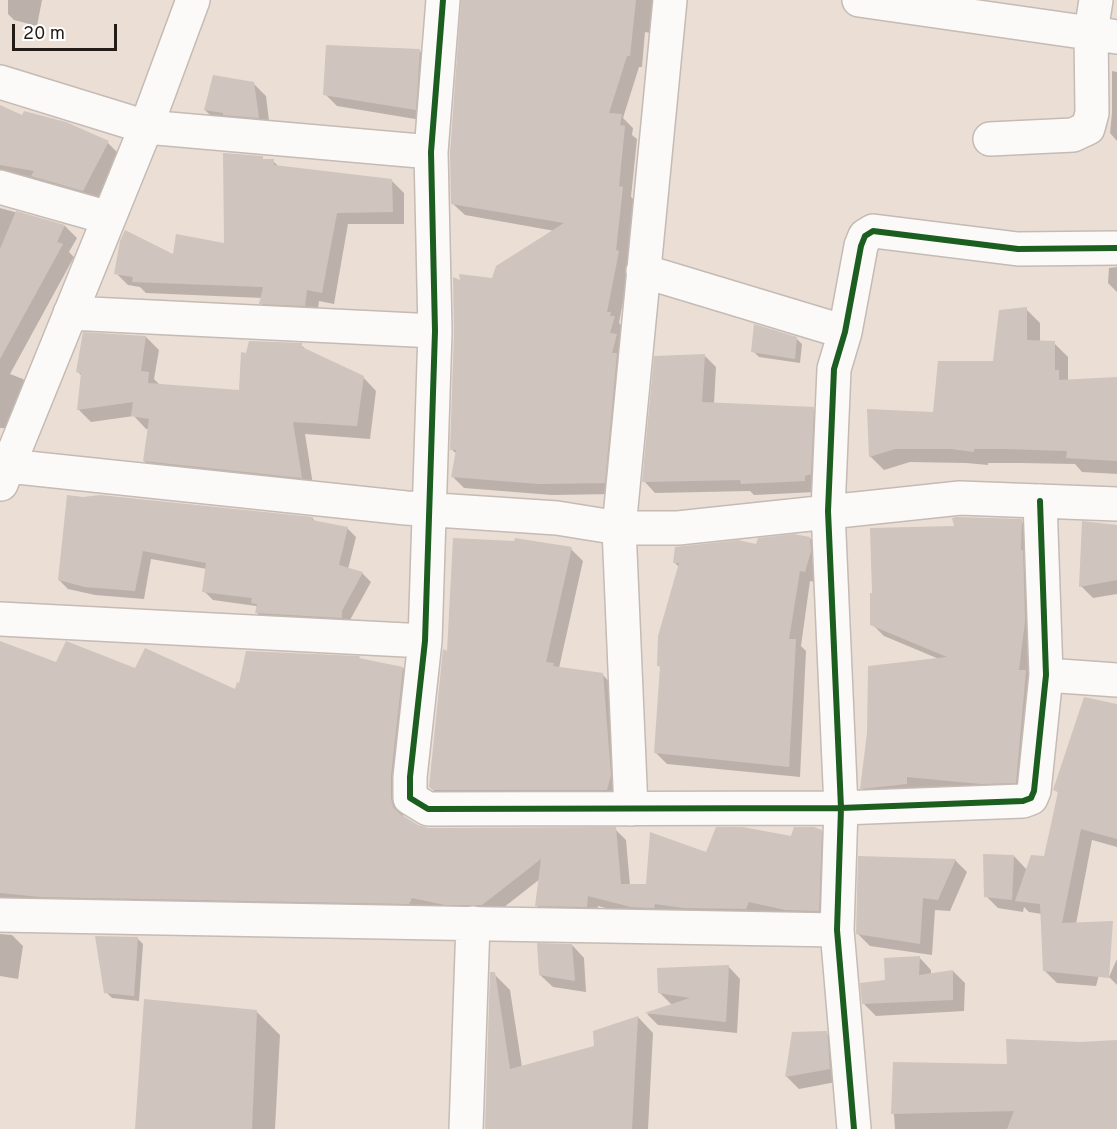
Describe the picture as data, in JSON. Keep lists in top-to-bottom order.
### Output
{
  "scale_bar": "20 m"
}
